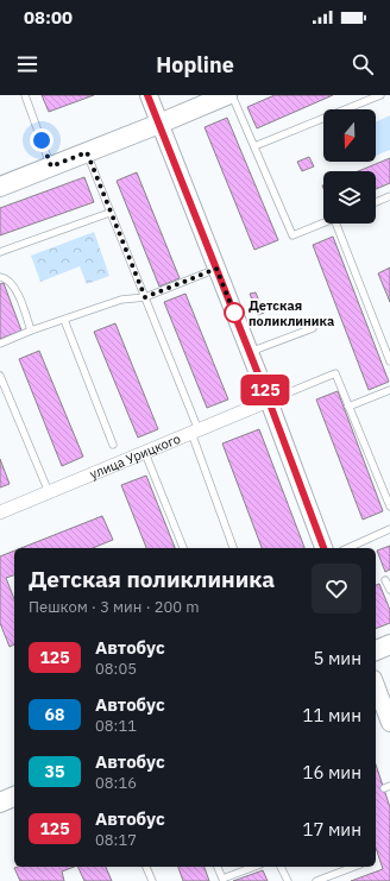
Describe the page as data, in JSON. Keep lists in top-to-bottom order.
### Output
{
  "streets": {
    "street": ["улица Урицкого"]
  },
  "places": ["Детская поликлиника"],
  "lines": ["bus line 125"],
  "north": "bottom",
  "page": {
    "status": "08:00",
    "header": "Hopline",
    "on_map": "125",
    "heading": ["Детская поликлиника", "Пешком · 3 мин · 200 m"],
    "list": [
      {
        "mark": "125",
        "name": "Автобус",
        "note": "08:05",
        "value": "5 мин"
      },
      {
        "mark": "68",
        "name": "Автобус",
        "note": "08:11",
        "value": "11 мин"
      },
      {
        "mark": "35",
        "name": "Автобус",
        "note": "08:16",
        "value": "16 мин"
      },
      {
        "mark": "125",
        "name": "Автобус",
        "note": "08:17",
        "value": "17 мин"
      }
    ]
  }
}
